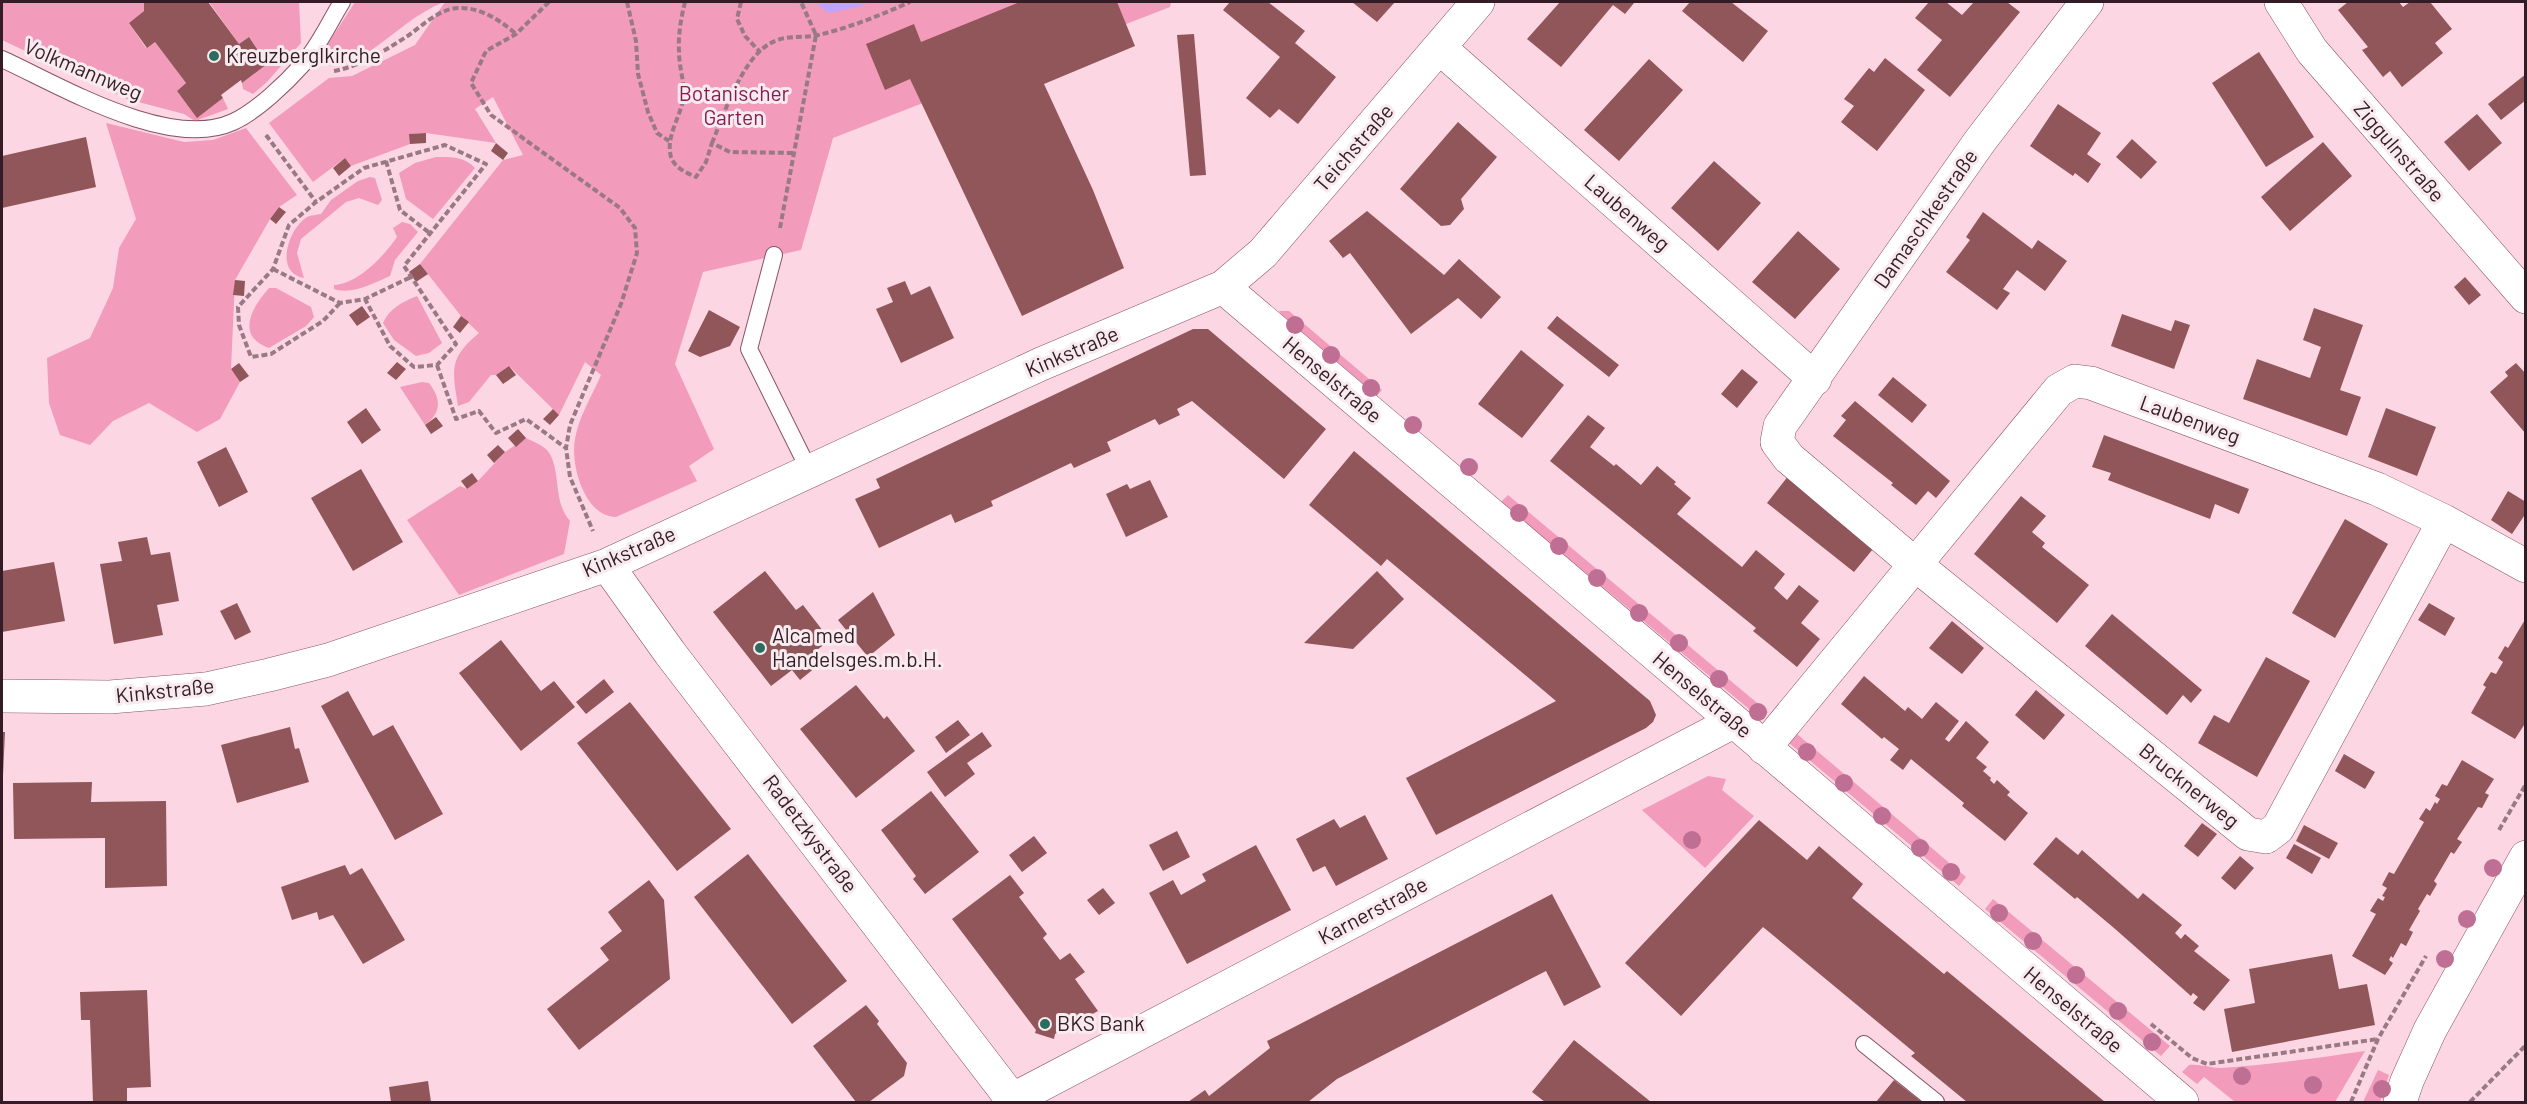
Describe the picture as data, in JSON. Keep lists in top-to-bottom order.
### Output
{
  "streets": {
    "street": [
      "Teichstraße",
      "Ziggulnstraße",
      "Laubenweg",
      "Damaschkestraße",
      "Kinkstraße",
      "Henselstraße",
      "Brucknerweg",
      "Radetzkystraße",
      "Karnerstraße"
    ],
    "lane": ["Volkmannweg"]
  },
  "crossings": [
    ["Teichstraße", "Laubenweg"],
    ["Teichstraße", "Kinkstraße"],
    ["Teichstraße", "Henselstraße"],
    ["Laubenweg", "Damaschkestraße"],
    ["Laubenweg", "Henselstraße"],
    ["Laubenweg", "Brucknerweg"],
    ["Damaschkestraße", "Brucknerweg"],
    ["Kinkstraße", "Henselstraße"],
    ["Kinkstraße", "Radetzkystraße"],
    ["Henselstraße", "Karnerstraße"],
    ["Radetzkystraße", "Karnerstraße"]
  ],
  "parks": ["Botanischer Garten"],
  "places": ["Kreuzberglkirche", "Alca med Handelsges.m.b.H.", "BKS Bank"]
}
